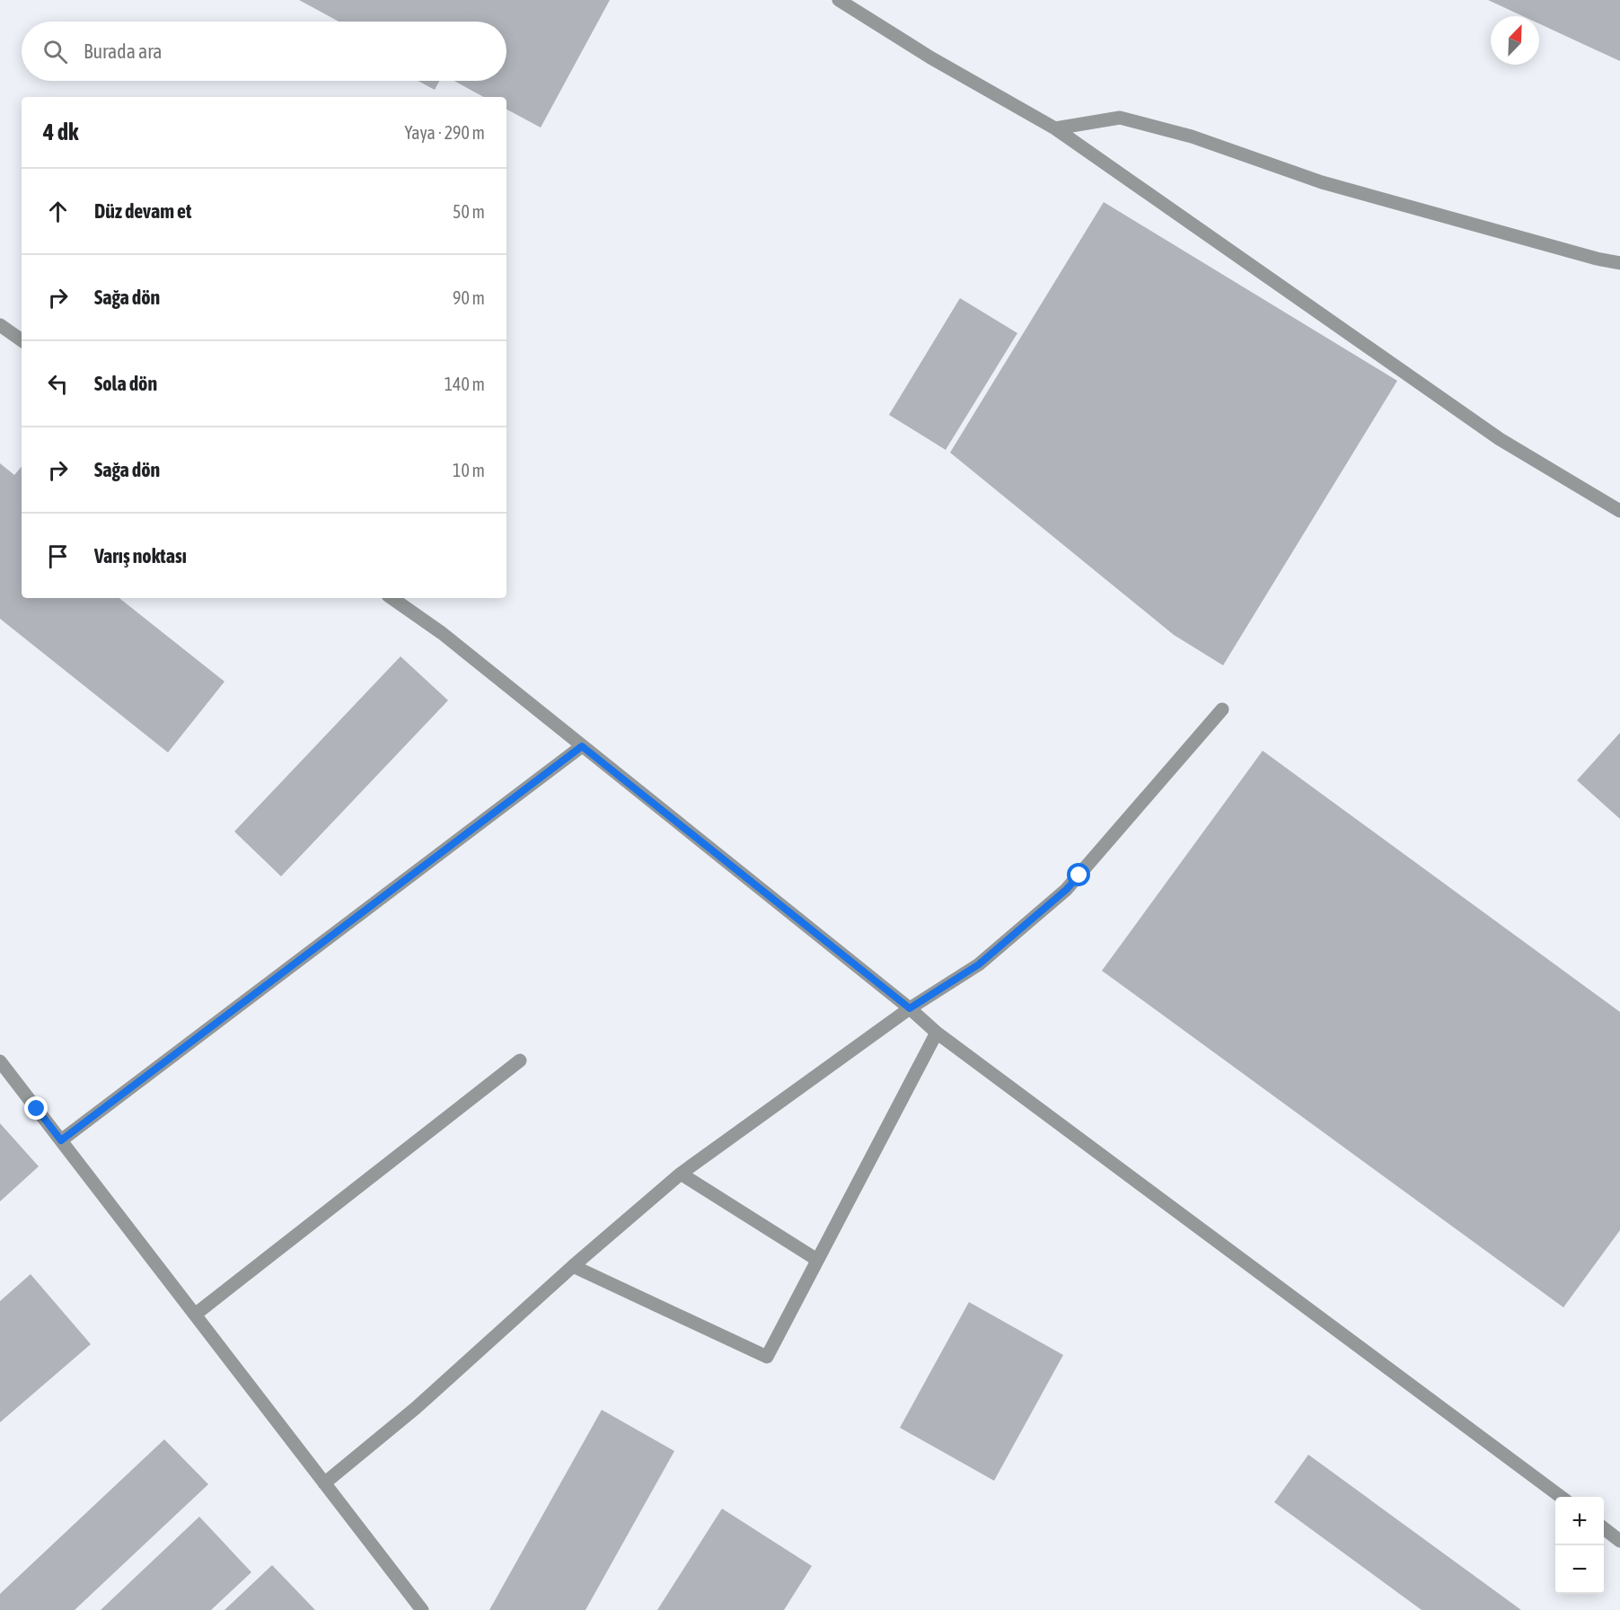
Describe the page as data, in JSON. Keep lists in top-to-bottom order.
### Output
{
  "north": "top right",
  "page": {
    "search": "Burada ara",
    "heading": ["4 dk", "Yaya · 290 m"],
    "list": [
      ["Düz devam et", "50 m"],
      ["Sağa dön", "90 m"],
      ["Sola dön", "140 m"],
      ["Sağa dön", "10 m"],
      "Varış noktası"
    ],
    "map_buttons": ["+", "−"]
  }
}
